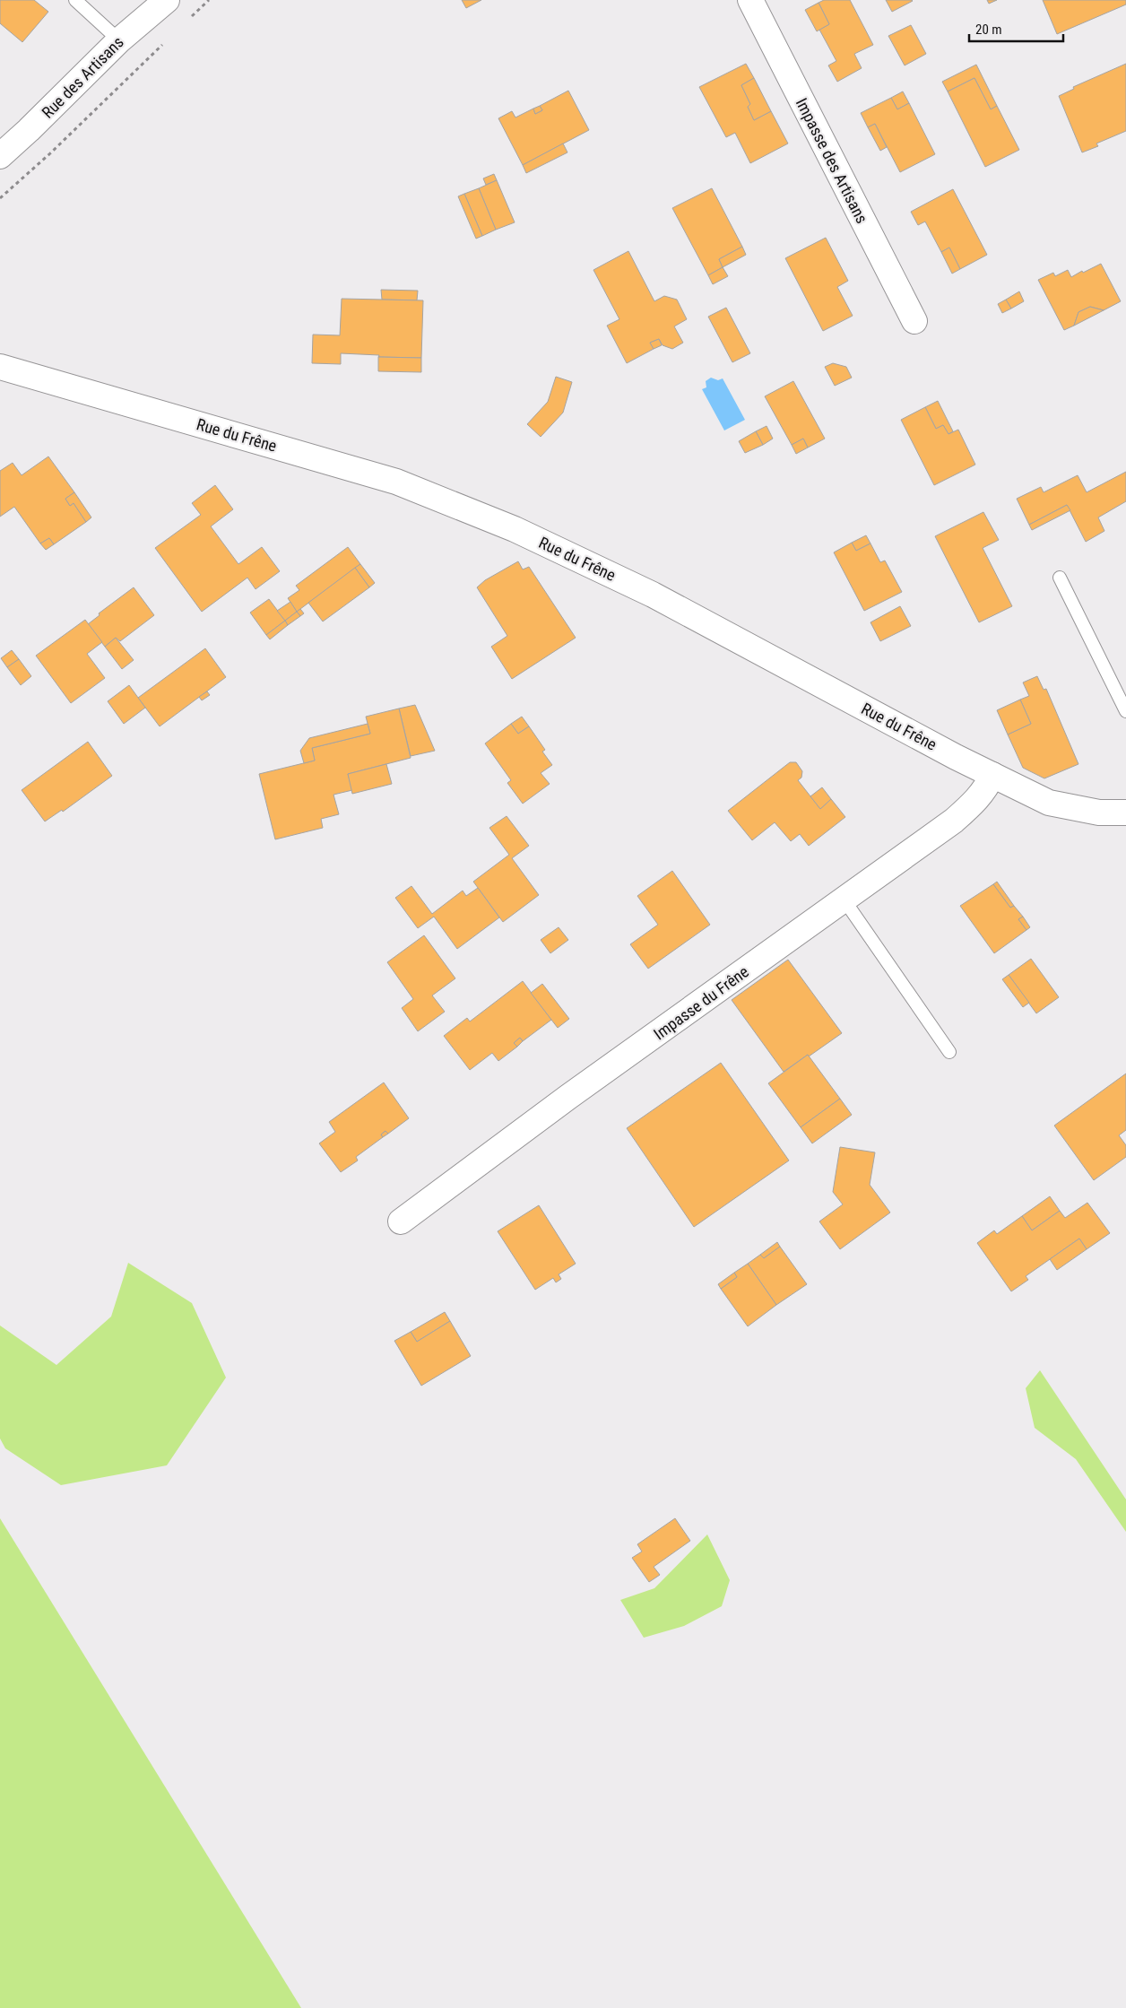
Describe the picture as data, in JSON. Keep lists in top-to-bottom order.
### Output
{
  "streets": {
    "street": [
      "Rue des Artisans",
      "Impasse des Artisans",
      "Rue du Frêne",
      "Impasse du Frêne"
    ]
  },
  "crossings": [
    ["Rue du Frêne", "Impasse du Frêne"]
  ],
  "scale_bar": "20 m"
}
